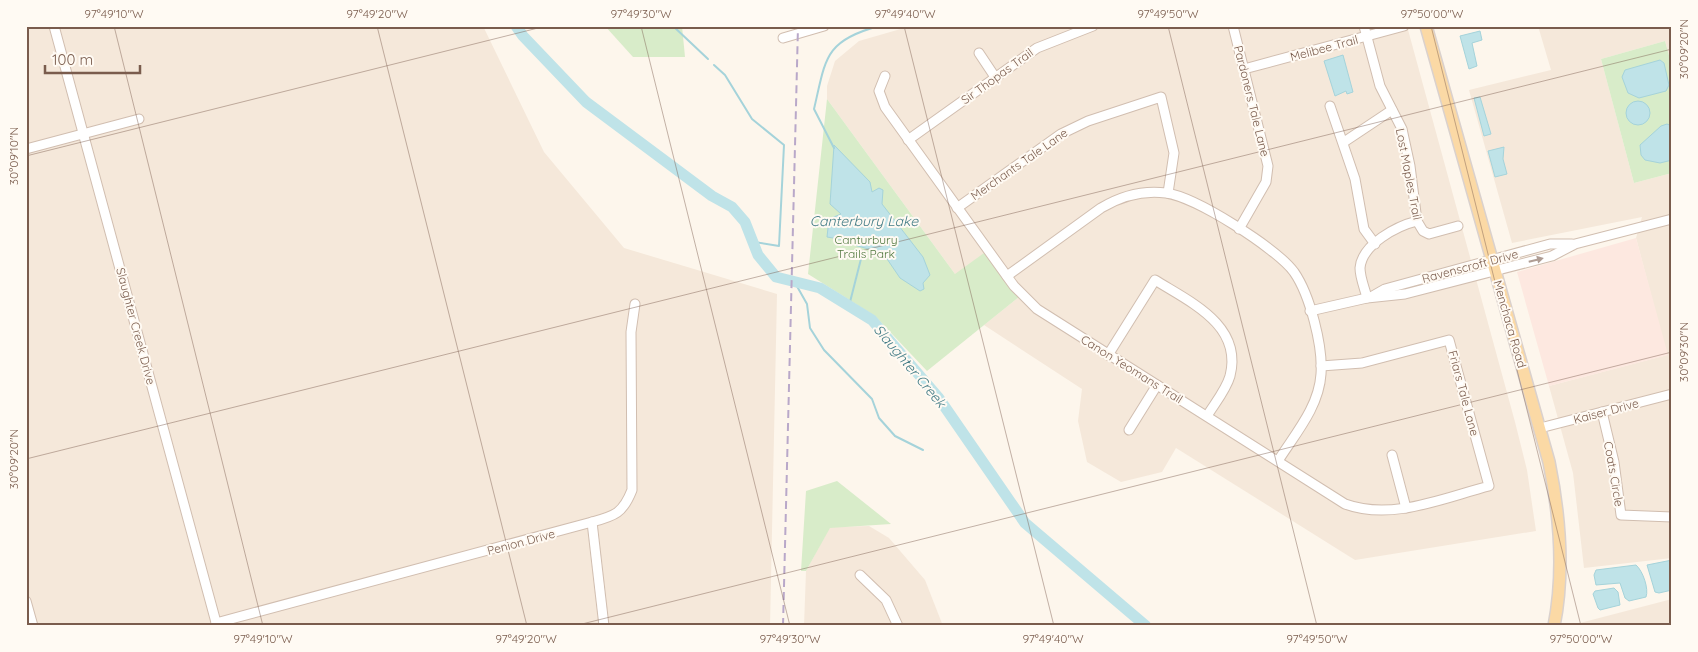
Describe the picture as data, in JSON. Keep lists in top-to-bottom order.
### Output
{
  "streets": {
    "main road": ["Menchaca Road"],
    "street": [
      "Melibee Trail",
      "Sir Thopas Trail",
      "Pardoners Tale Lane",
      "Merchants Tale Lane",
      "Lost Maples Trail",
      "Ravenscroft Drive",
      "Slaughter Creek Drive",
      "Canon Yeomans Trail",
      "Friars Tale Lane",
      "Kaiser Drive",
      "Coats Circle",
      "Penion Drive"
    ]
  },
  "crossings": [
    ["Melibee Trail", "Pardoners Tale Lane"],
    ["Melibee Trail", "Lost Maples Trail"],
    ["Sir Thopas Trail", "Canon Yeomans Trail"],
    ["Merchants Tale Lane", "Canon Yeomans Trail"],
    ["Ravenscroft Drive", "Menchaca Road"],
    ["Menchaca Road", "Kaiser Drive"],
    ["Slaughter Creek Drive", "Penion Drive"],
    ["Canon Yeomans Trail", "Friars Tale Lane"],
    ["Kaiser Drive", "Coats Circle"]
  ],
  "water": ["Canterbury Lake", "Slaughter Creek"],
  "parks": ["Canturbury Trails Park"],
  "scale_bar": "100 m",
  "coordinates": [
    "97°49'10\"W",
    "97°49'20\"W",
    "97°49'30\"W",
    "97°49'40\"W",
    "97°49'50\"W",
    "97°50'00\"W",
    "30°09'20\"N",
    "30°09'10\"N",
    "30°09'30\"N"
  ]
}
